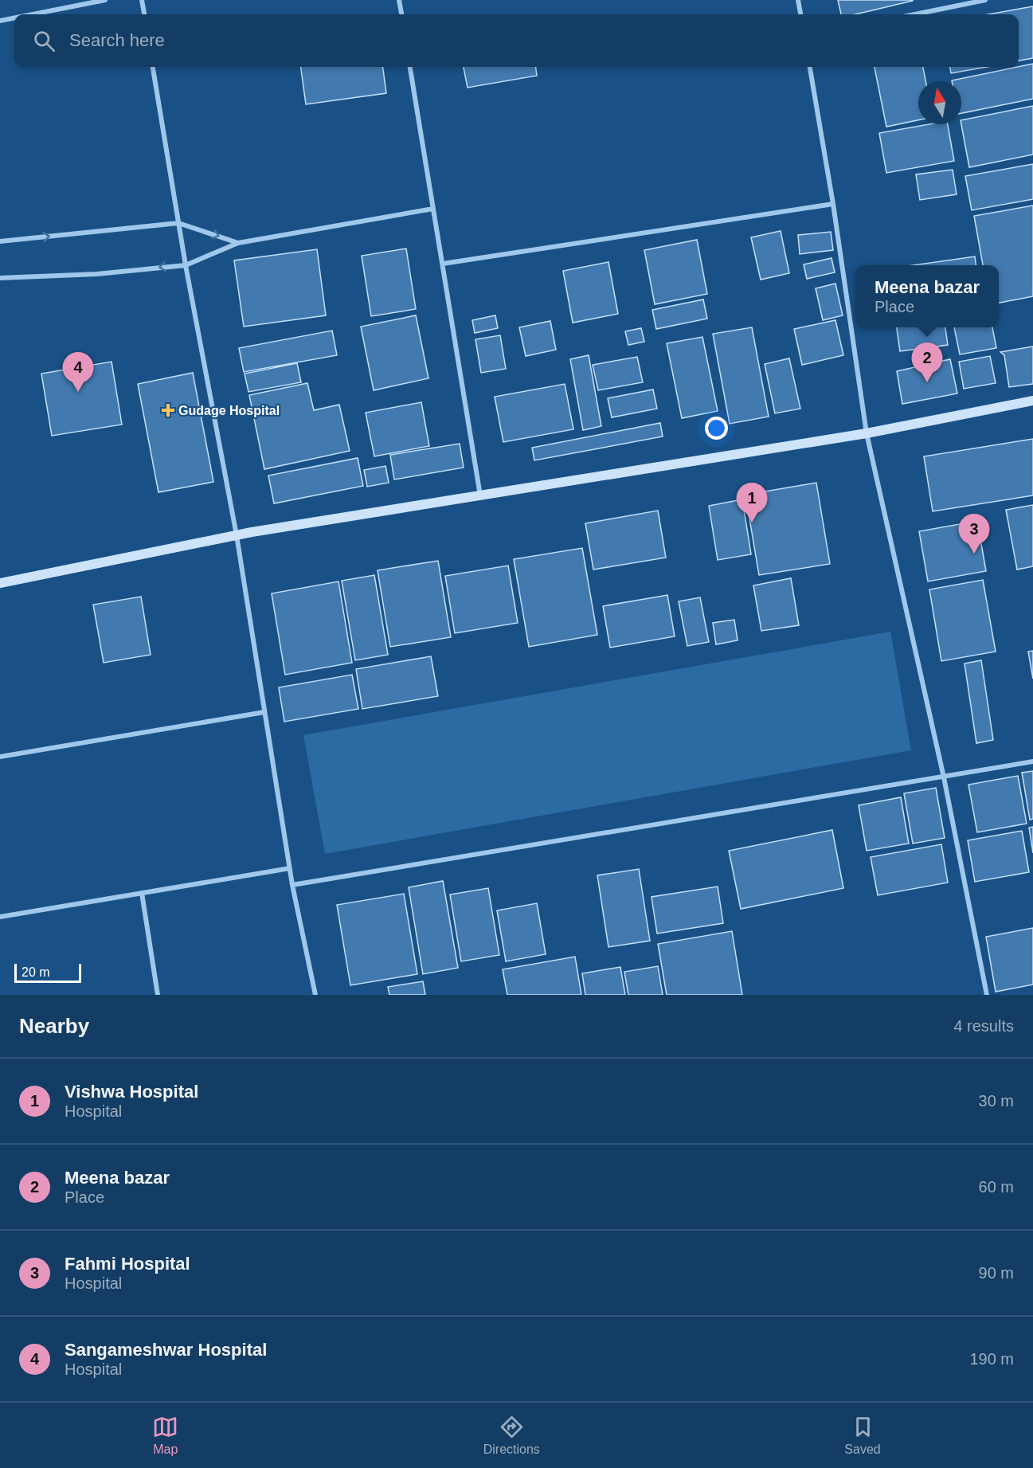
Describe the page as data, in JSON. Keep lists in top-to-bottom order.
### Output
{
  "places": {
    "health": ["Gudage Hospital"]
  },
  "scale_bar": "20 m",
  "north": "top",
  "page": {
    "search": "Search here",
    "popup": ["Meena bazar", "Place"],
    "pins": [
      "2",
      "4",
      "1",
      "3"
    ],
    "scale": "20 m",
    "heading": ["Nearby", "4 results"],
    "list": [
      {
        "mark": "1",
        "name": "Vishwa Hospital",
        "note": "Hospital",
        "value": "30 m"
      },
      {
        "mark": "2",
        "name": "Meena bazar",
        "note": "Place",
        "value": "60 m"
      },
      {
        "mark": "3",
        "name": "Fahmi Hospital",
        "note": "Hospital",
        "value": "90 m"
      },
      {
        "mark": "4",
        "name": "Sangameshwar Hospital",
        "note": "Hospital",
        "value": "190 m"
      }
    ],
    "nav": ["Map", "Directions", "Saved"]
  }
}
